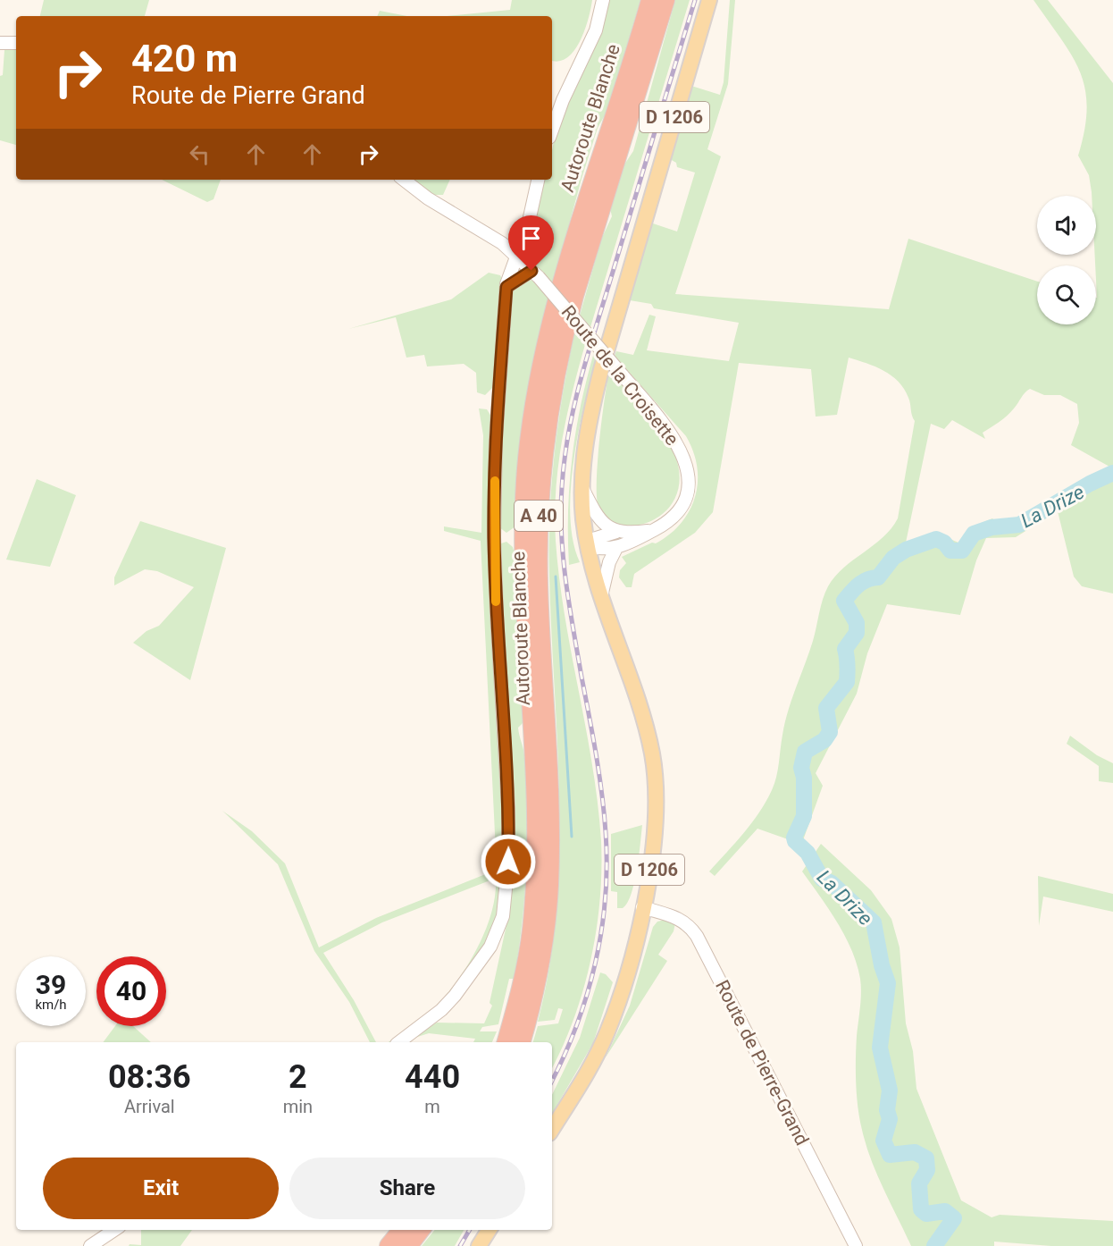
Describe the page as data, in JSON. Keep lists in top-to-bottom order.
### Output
{
  "streets": {
    "highway": ["Autoroute Blanche", "A 40"],
    "main road": ["D 1206"],
    "street": ["Route de la Croisette", "Route de Pierre-Grand"]
  },
  "crossings": [
    ["D 1206", "Route de la Croisette"],
    ["D 1206", "Route de Pierre-Grand"]
  ],
  "water": ["La Drize"],
  "page": {
    "turn": ["420 m", "Route de Pierre Grand"],
    "speed": "39 km/h",
    "limit": "40",
    "eta": [
      "08:36",
      "Arrival",
      "2",
      "min",
      "440",
      "m"
    ],
    "buttons": ["Exit", "Share"]
  }
}
